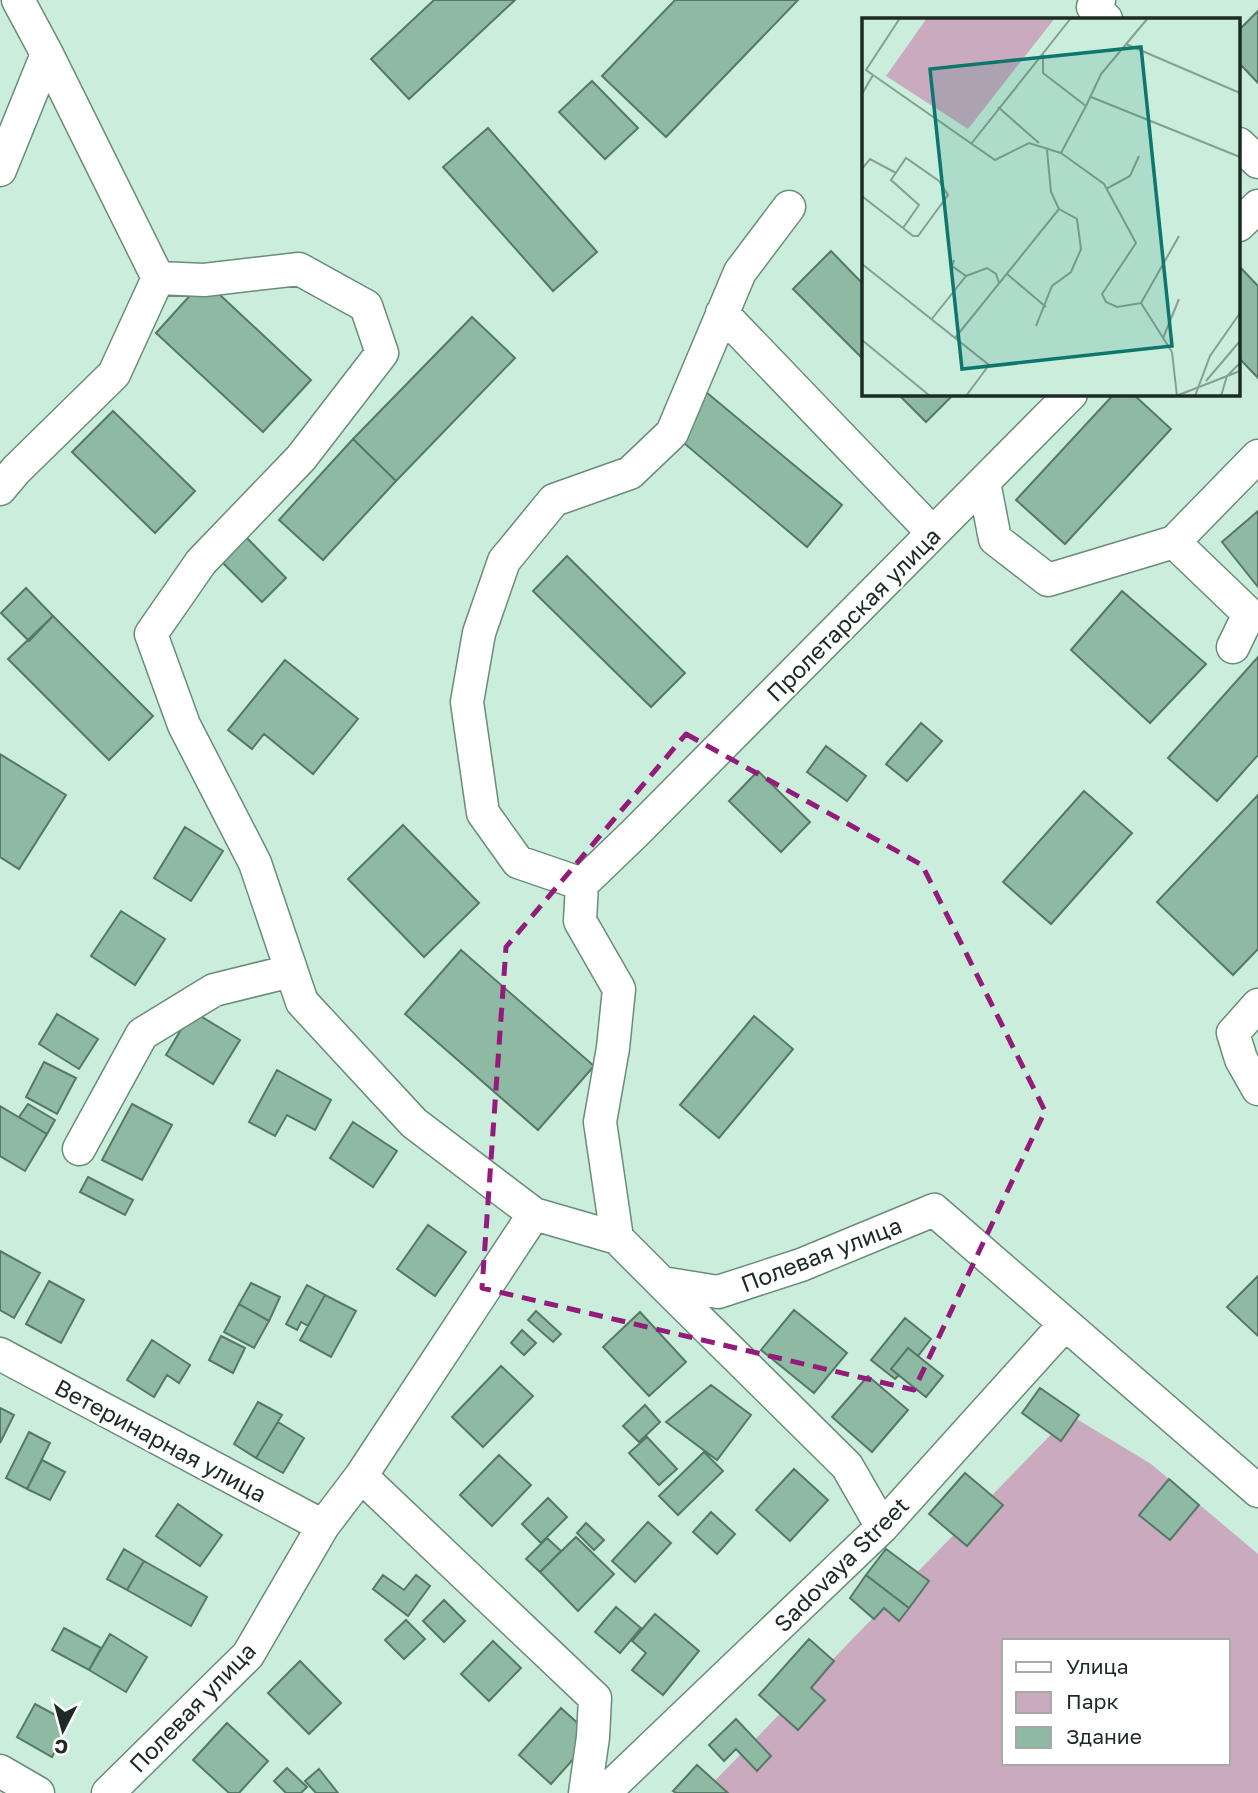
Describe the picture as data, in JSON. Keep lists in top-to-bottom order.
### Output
{
  "streets": {
    "street": [
      "Пролетарская улица",
      "Полевая улица",
      "Ветеринарная улица",
      "Sadovaya Street"
    ]
  },
  "crossings": [
    ["Полевая улица", "Ветеринарная улица"],
    ["Полевая улица", "Sadovaya Street"]
  ],
  "legend": ["Улица", "Парк", "Здание"],
  "north": "bottom"
}
